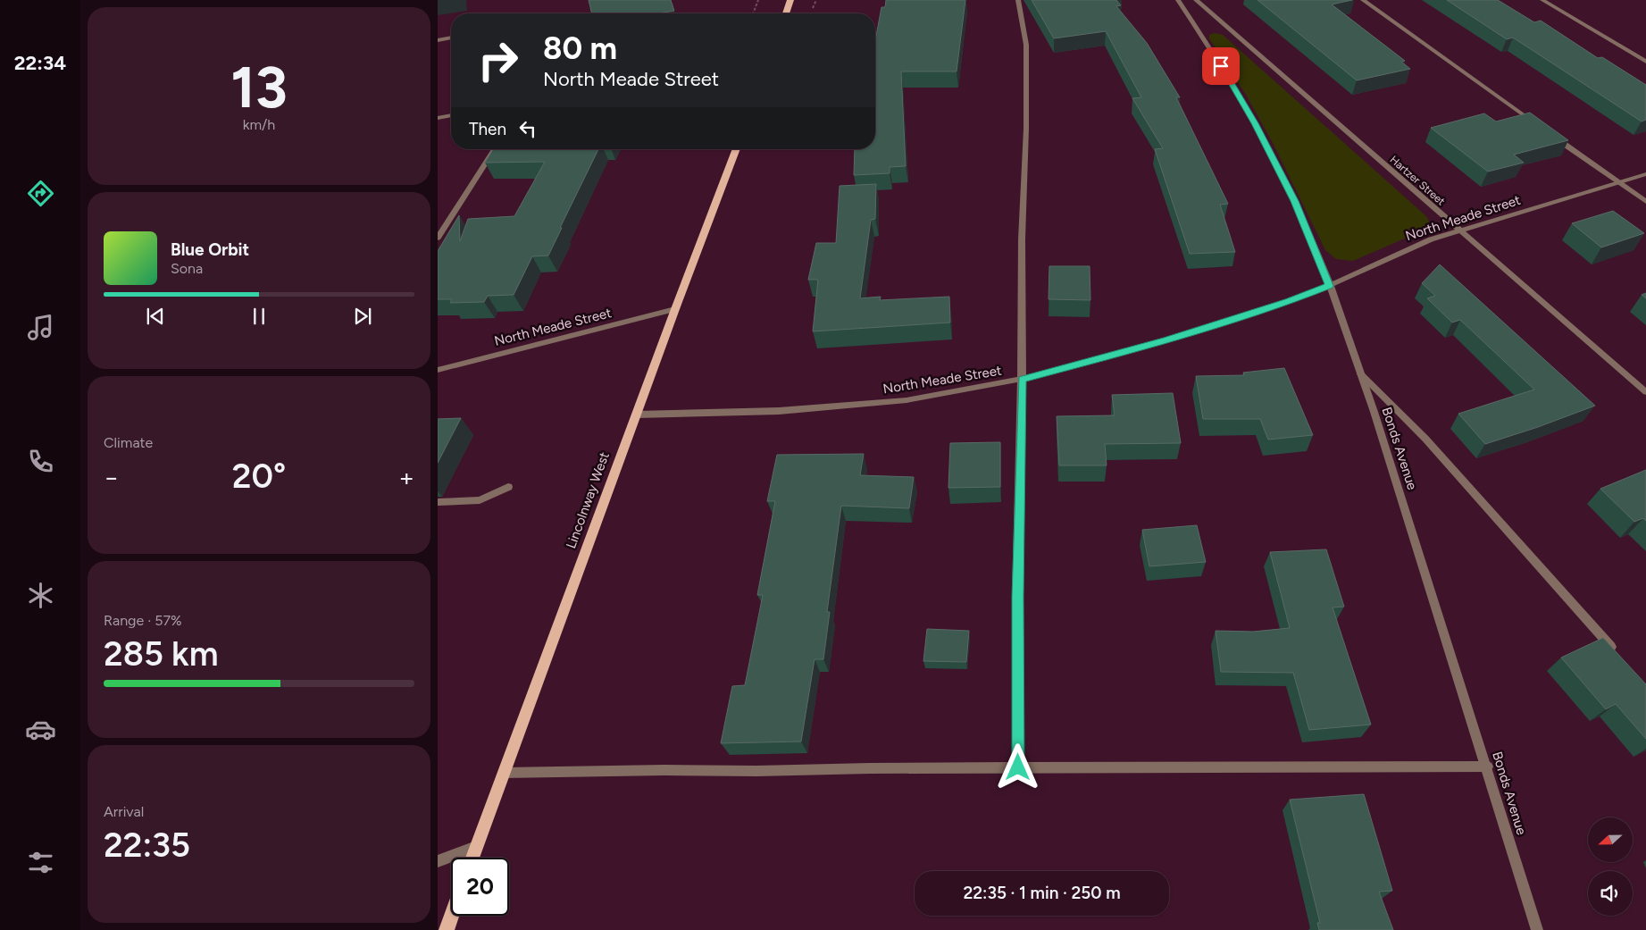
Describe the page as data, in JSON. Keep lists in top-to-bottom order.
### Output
{
  "streets": {
    "main road": ["Lincolnway West"],
    "street": ["Hartzer Street", "North Meade Street", "Bonds Avenue"]
  },
  "crossings": [
    ["Hartzer Street", "North Meade Street"],
    ["North Meade Street", "Bonds Avenue"],
    ["North Meade Street", "Lincolnway West"]
  ],
  "north": "left",
  "page": {
    "tabs": "22:34",
    "tile": [
      ["13", "km/h"],
      "Climate",
      ["Range · 57%", "285 km"],
      ["Arrival", "22:35"]
    ],
    "turn": ["80 m", "North Meade Street"],
    "then": "Then",
    "song": ["Blue Orbit", "Sona"],
    "heat": ["−", "20°", "+"],
    "limit": "20",
    "trip": "22:35 · 1 min · 250 m"
  }
}
